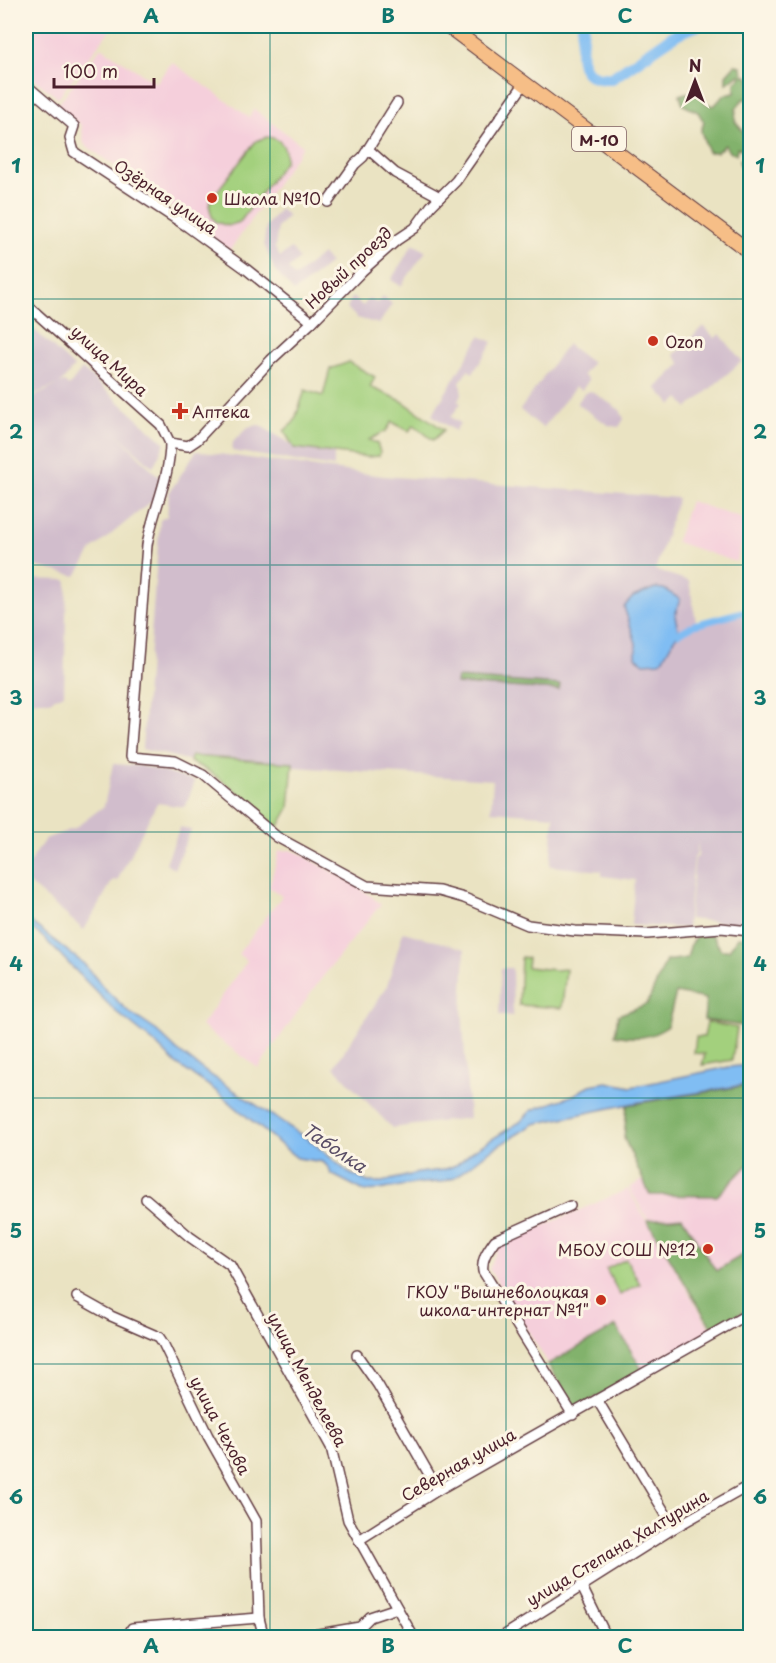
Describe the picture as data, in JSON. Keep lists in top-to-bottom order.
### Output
{
  "streets": {
    "highway": ["М-10"],
    "street": [
      "Озёрная улица",
      "Новый проезд",
      "улица Мира",
      "улица Менделеева",
      "улица Чехова",
      "Северная улица",
      "улица Степана Халтурина"
    ]
  },
  "crossings": [
    ["М-10", "Новый проезд"],
    ["Озёрная улица", "Новый проезд"],
    ["Новый проезд", "улица Мира"],
    ["улица Менделеева", "Северная улица"]
  ],
  "water": ["Таболка"],
  "places": {
    "other": [
      "Школа №10",
      "Ozon",
      "МБОУ СОШ №12",
      "ГКОУ \"Вышневолоцкая школа-интернат №1\""
    ],
    "health": ["Аптека"]
  },
  "scale_bar": "100 m",
  "north": "top",
  "grid": {
    "columns": ["A", "B", "C"],
    "rows": [
      "1",
      "2",
      "3",
      "4",
      "5",
      "6"
    ]
  }
}
